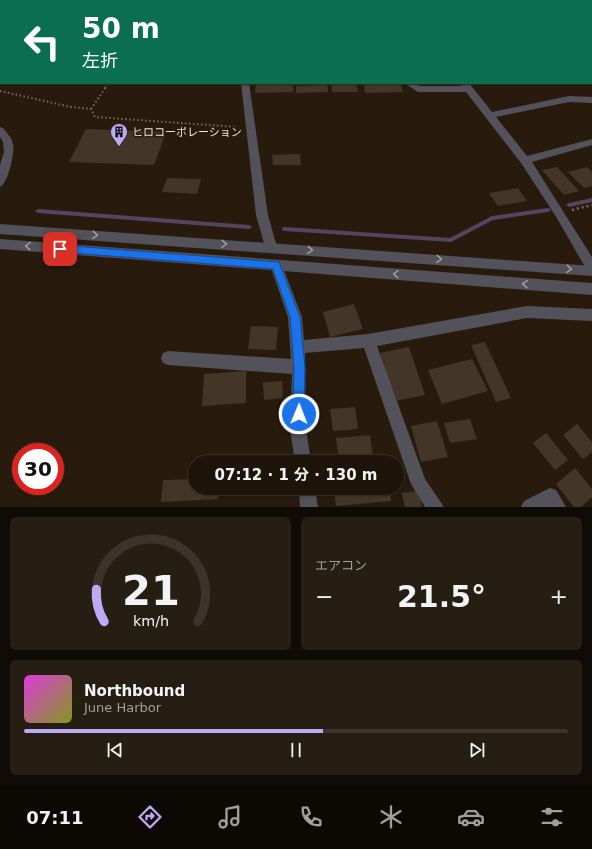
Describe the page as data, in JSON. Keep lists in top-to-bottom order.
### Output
{
  "places": {
    "building": ["ヒロコーポレーション"]
  },
  "page": {
    "turn": ["50 m", "左折"],
    "limit": "30",
    "trip": "07:12 · 1 分 · 130 m",
    "tile": "エアコン",
    "heat": ["−", "21.5°", "+"],
    "song": ["Northbound", "June Harbor"],
    "tabs": "07:11",
    "gauge": ["21", "km/h"]
  }
}
